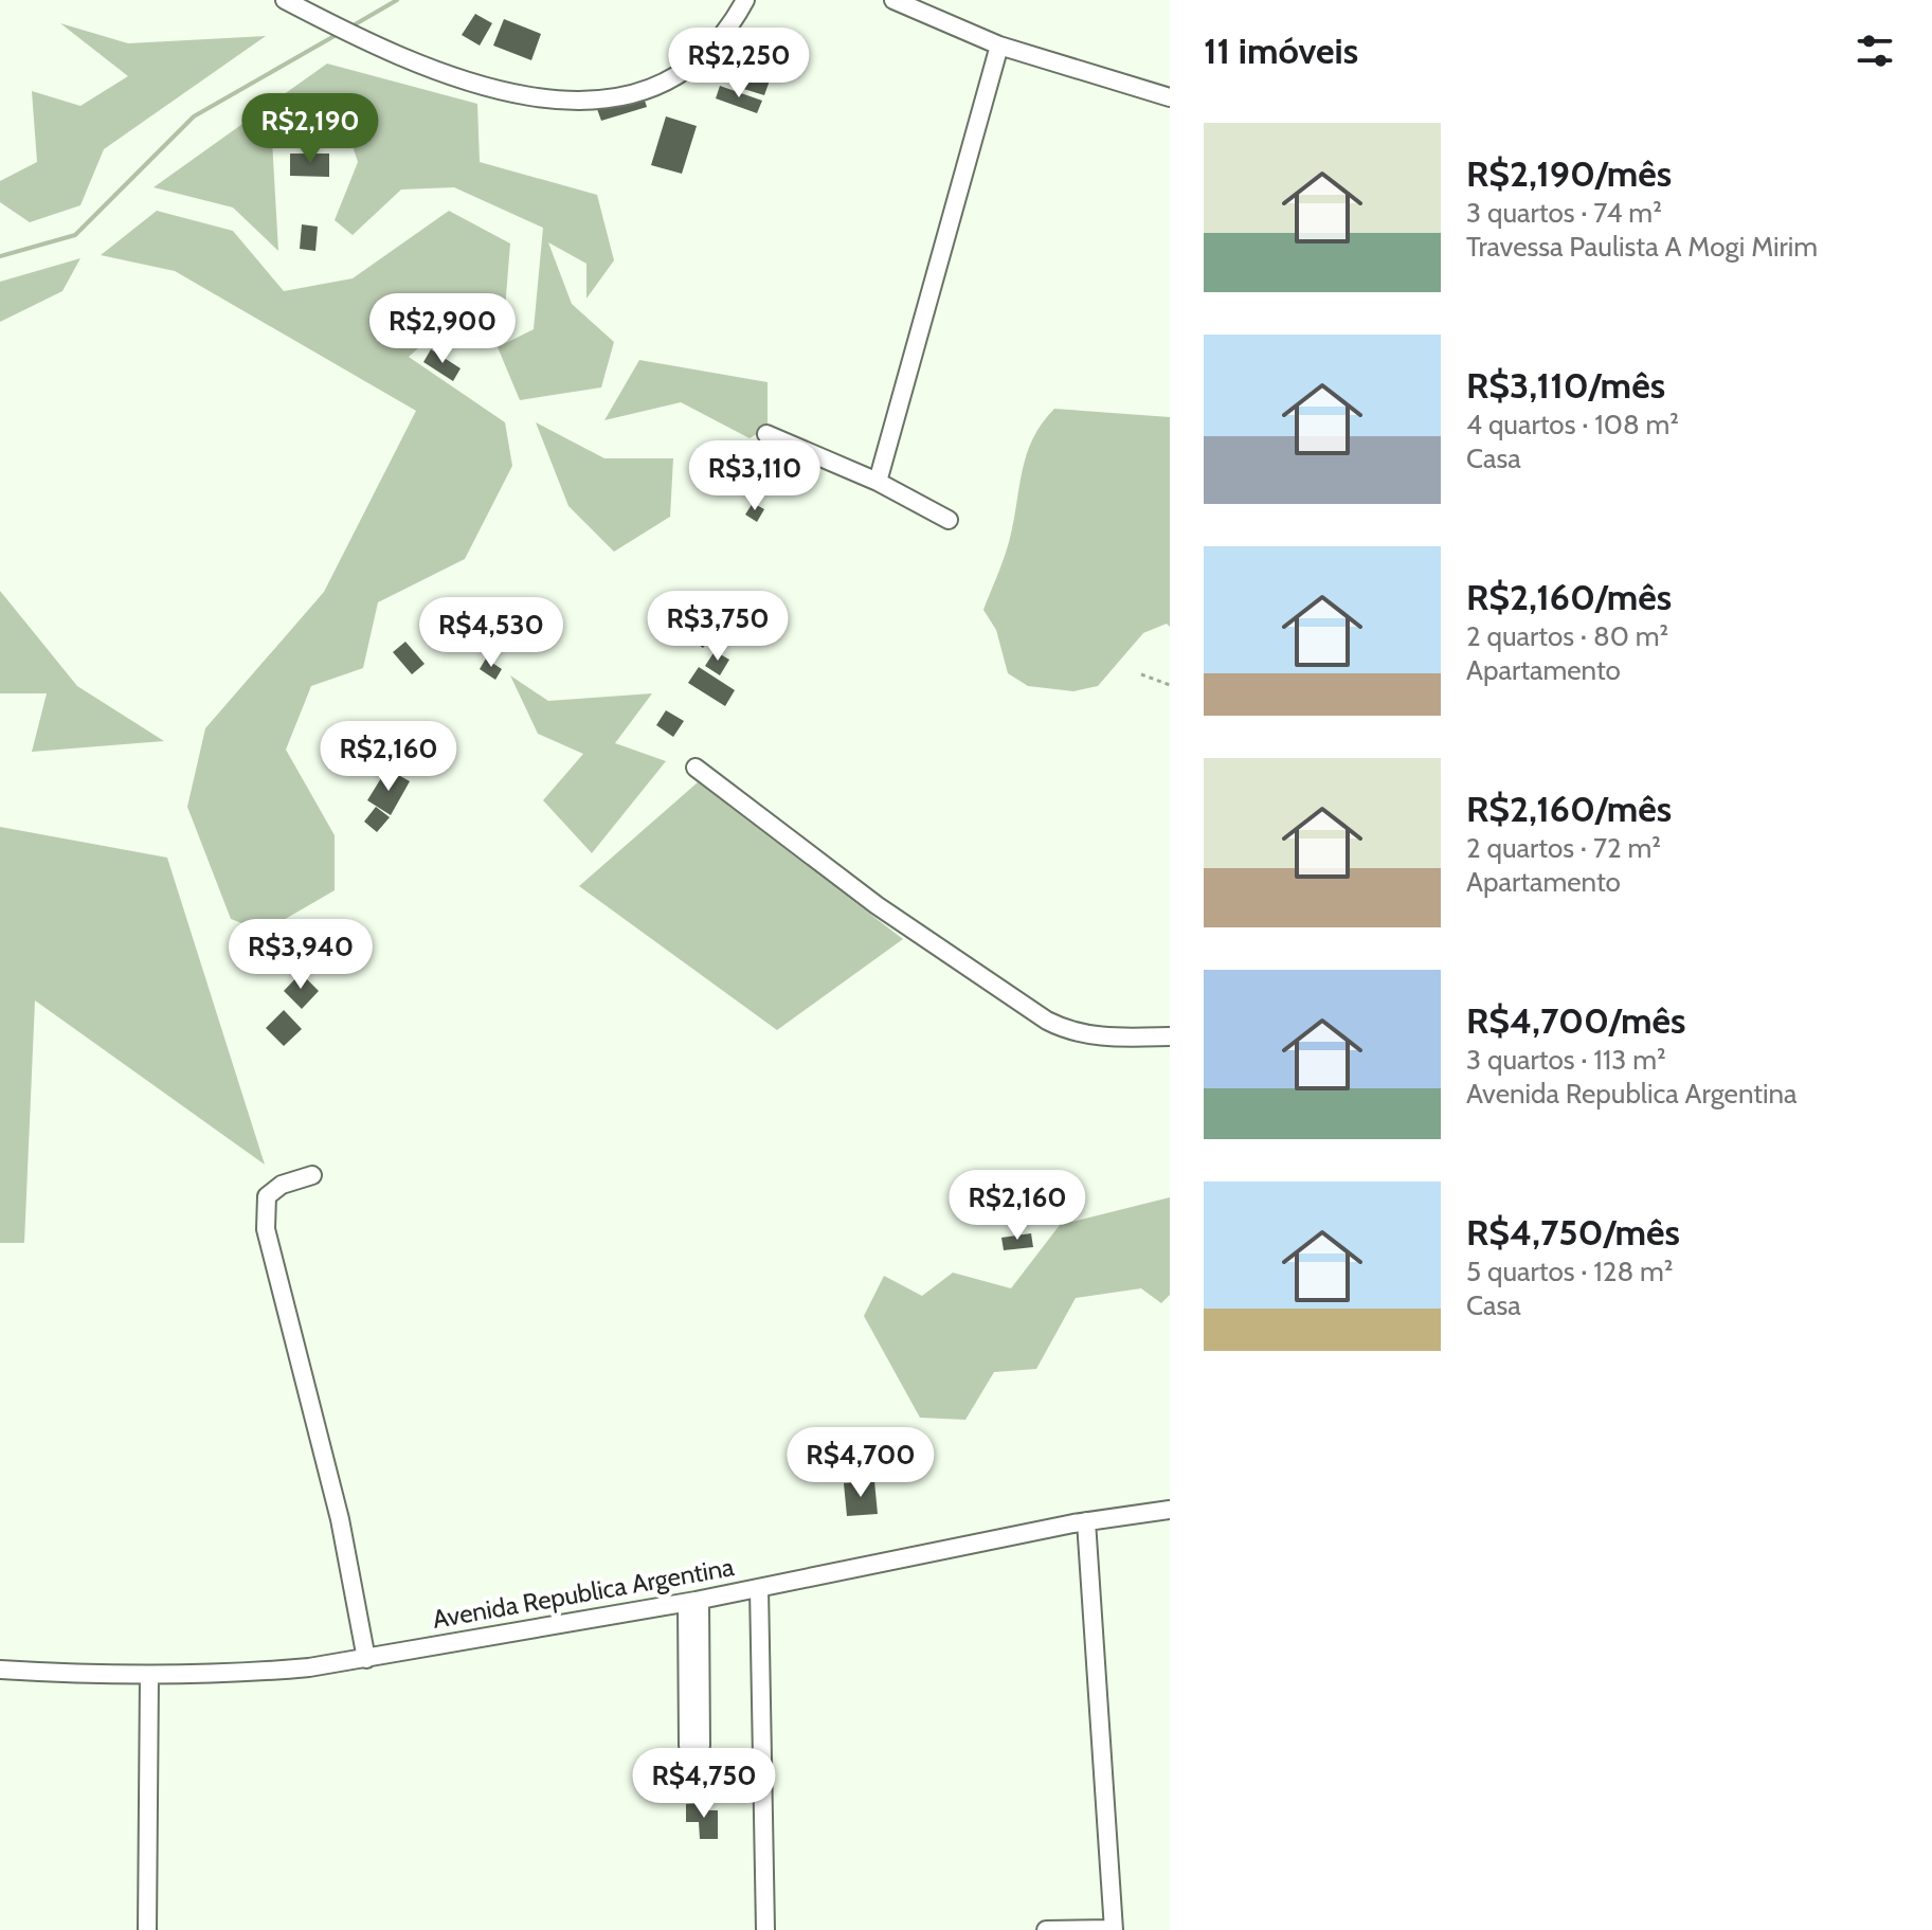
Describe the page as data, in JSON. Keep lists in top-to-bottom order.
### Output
{
  "streets": {
    "street": ["Avenida Republica Argentina"]
  },
  "page": {
    "heading": "11 imóveis",
    "price": [
      "R$2,250",
      "R$2,190",
      "R$2,900",
      "R$3,110",
      "R$3,750",
      "R$4,530",
      "R$2,160",
      "R$3,940",
      "R$2,160",
      "R$4,700",
      "R$4,750"
    ],
    "list": [
      {
        "name": "R$2,190/mês",
        "note": "3 quartos · 74 m² · Travessa Paulista A Mogi Mirim"
      },
      {
        "name": "R$3,110/mês",
        "note": "4 quartos · 108 m² · Casa"
      },
      {
        "name": "R$2,160/mês",
        "note": "2 quartos · 80 m² · Apartamento"
      },
      {
        "name": "R$2,160/mês",
        "note": "2 quartos · 72 m² · Apartamento"
      },
      {
        "name": "R$4,700/mês",
        "note": "3 quartos · 113 m² · Avenida Republica Argentina"
      },
      {
        "name": "R$4,750/mês",
        "note": "5 quartos · 128 m² · Casa"
      }
    ]
  }
}
